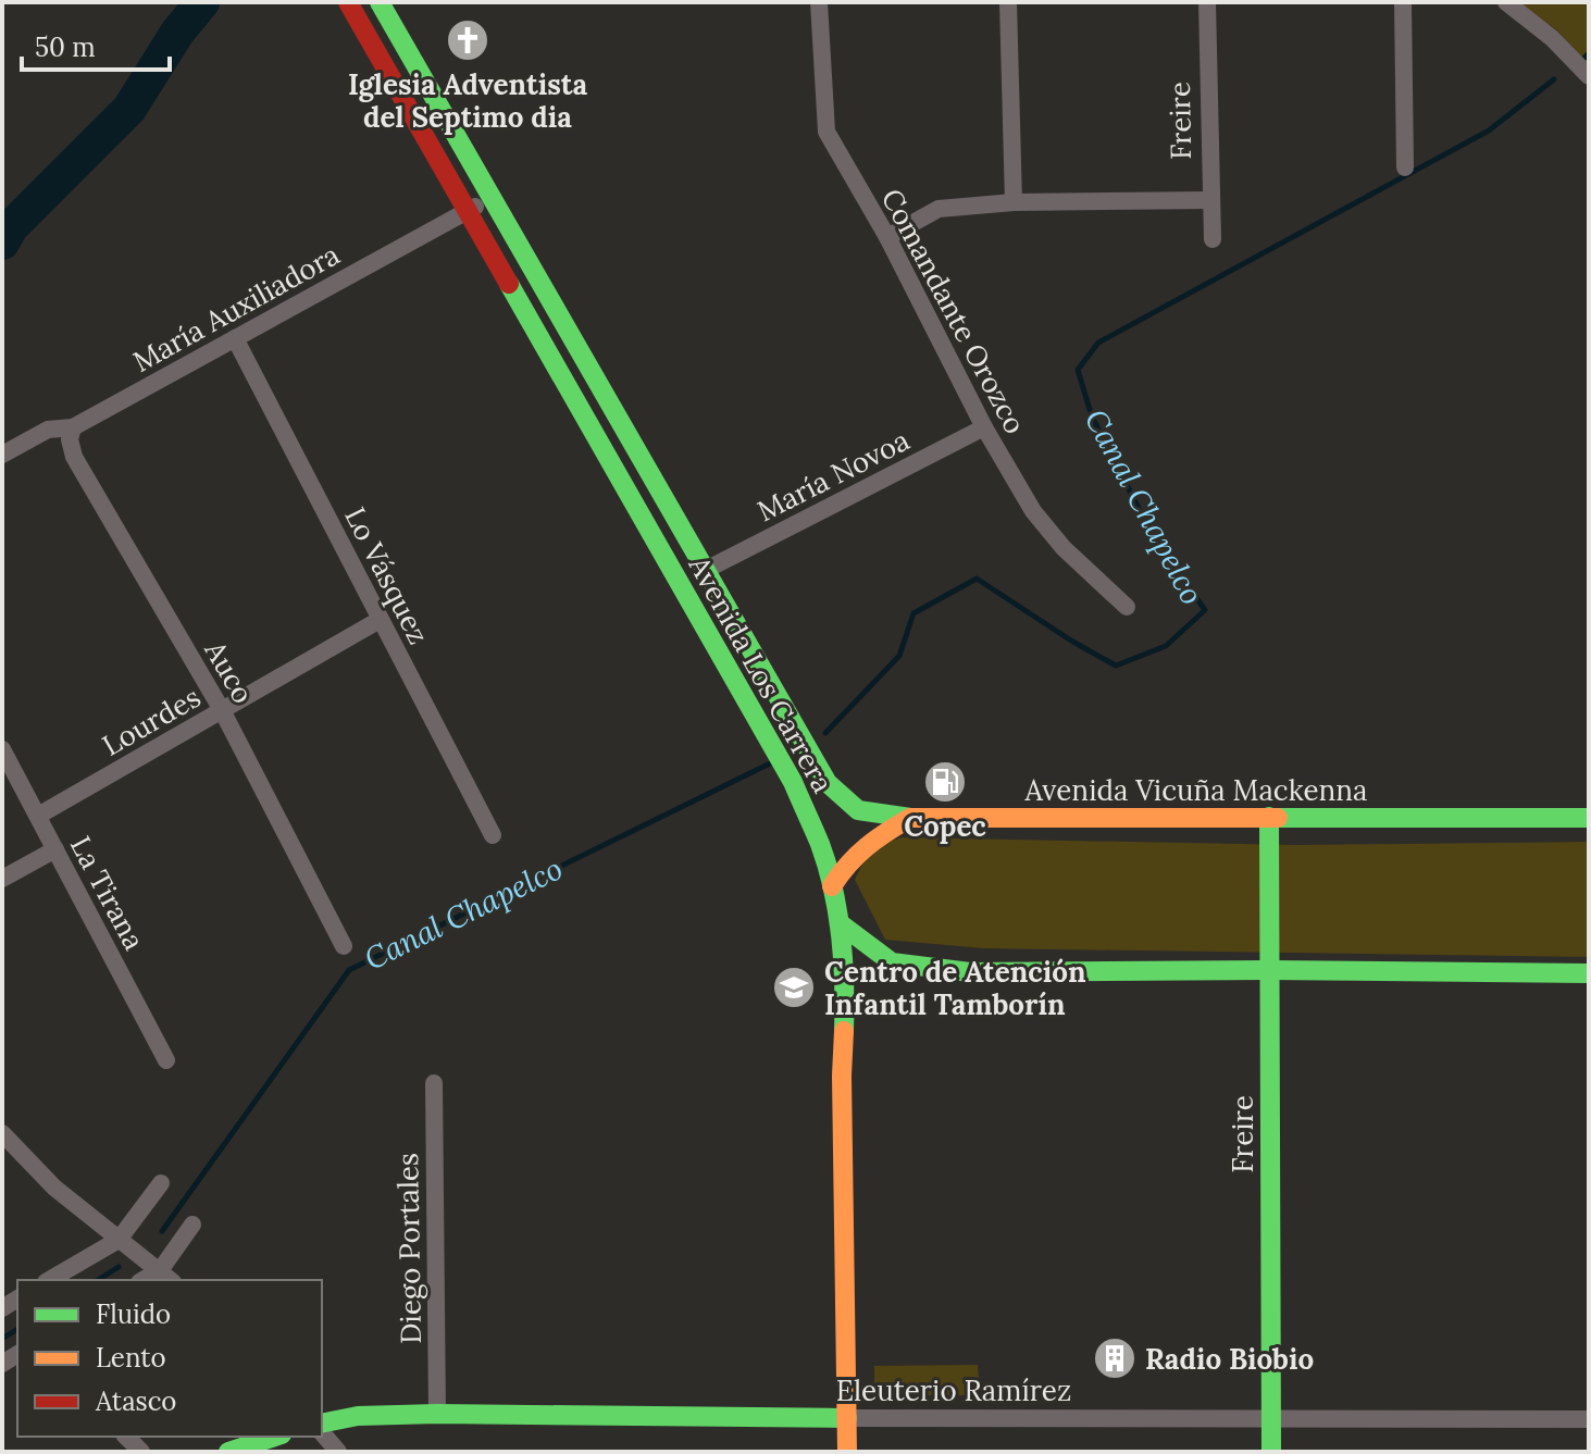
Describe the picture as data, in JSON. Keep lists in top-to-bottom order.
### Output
{
  "streets": {
    "main road": [
      "Freire",
      "Avenida Los Carrera",
      "Avenida Vicuña Mackenna",
      "Eleuterio Ramírez"
    ],
    "street": [
      "María Auxiliadora",
      "Comandante Orozco",
      "María Novoa",
      "Lo Vásquez",
      "Auco",
      "Lourdes",
      "La Tirana",
      "Diego Portales"
    ]
  },
  "crossings": [
    ["Freire", "Avenida Vicuña Mackenna"],
    ["Freire", "Eleuterio Ramírez"],
    ["María Auxiliadora", "Lo Vásquez"],
    ["María Auxiliadora", "Auco"],
    ["María Auxiliadora", "Avenida Los Carrera"],
    ["Comandante Orozco", "María Novoa"],
    ["María Novoa", "Avenida Los Carrera"],
    ["Lo Vásquez", "Lourdes"],
    ["Auco", "Lourdes"],
    ["Avenida Los Carrera", "Avenida Vicuña Mackenna"],
    ["Avenida Los Carrera", "Eleuterio Ramírez"],
    ["Lourdes", "La Tirana"],
    ["Diego Portales", "Eleuterio Ramírez"]
  ],
  "water": ["Canal Chapelco"],
  "places": {
    "church": ["Iglesia Adventista del Septimo dia"],
    "fuel station": ["Copec"],
    "school or university": ["Centro de Atención Infantil Tamborín"],
    "building": ["Radio Biobio"]
  },
  "legend": ["Fluido", "Lento", "Atasco"],
  "scale_bar": "50 m"
}
